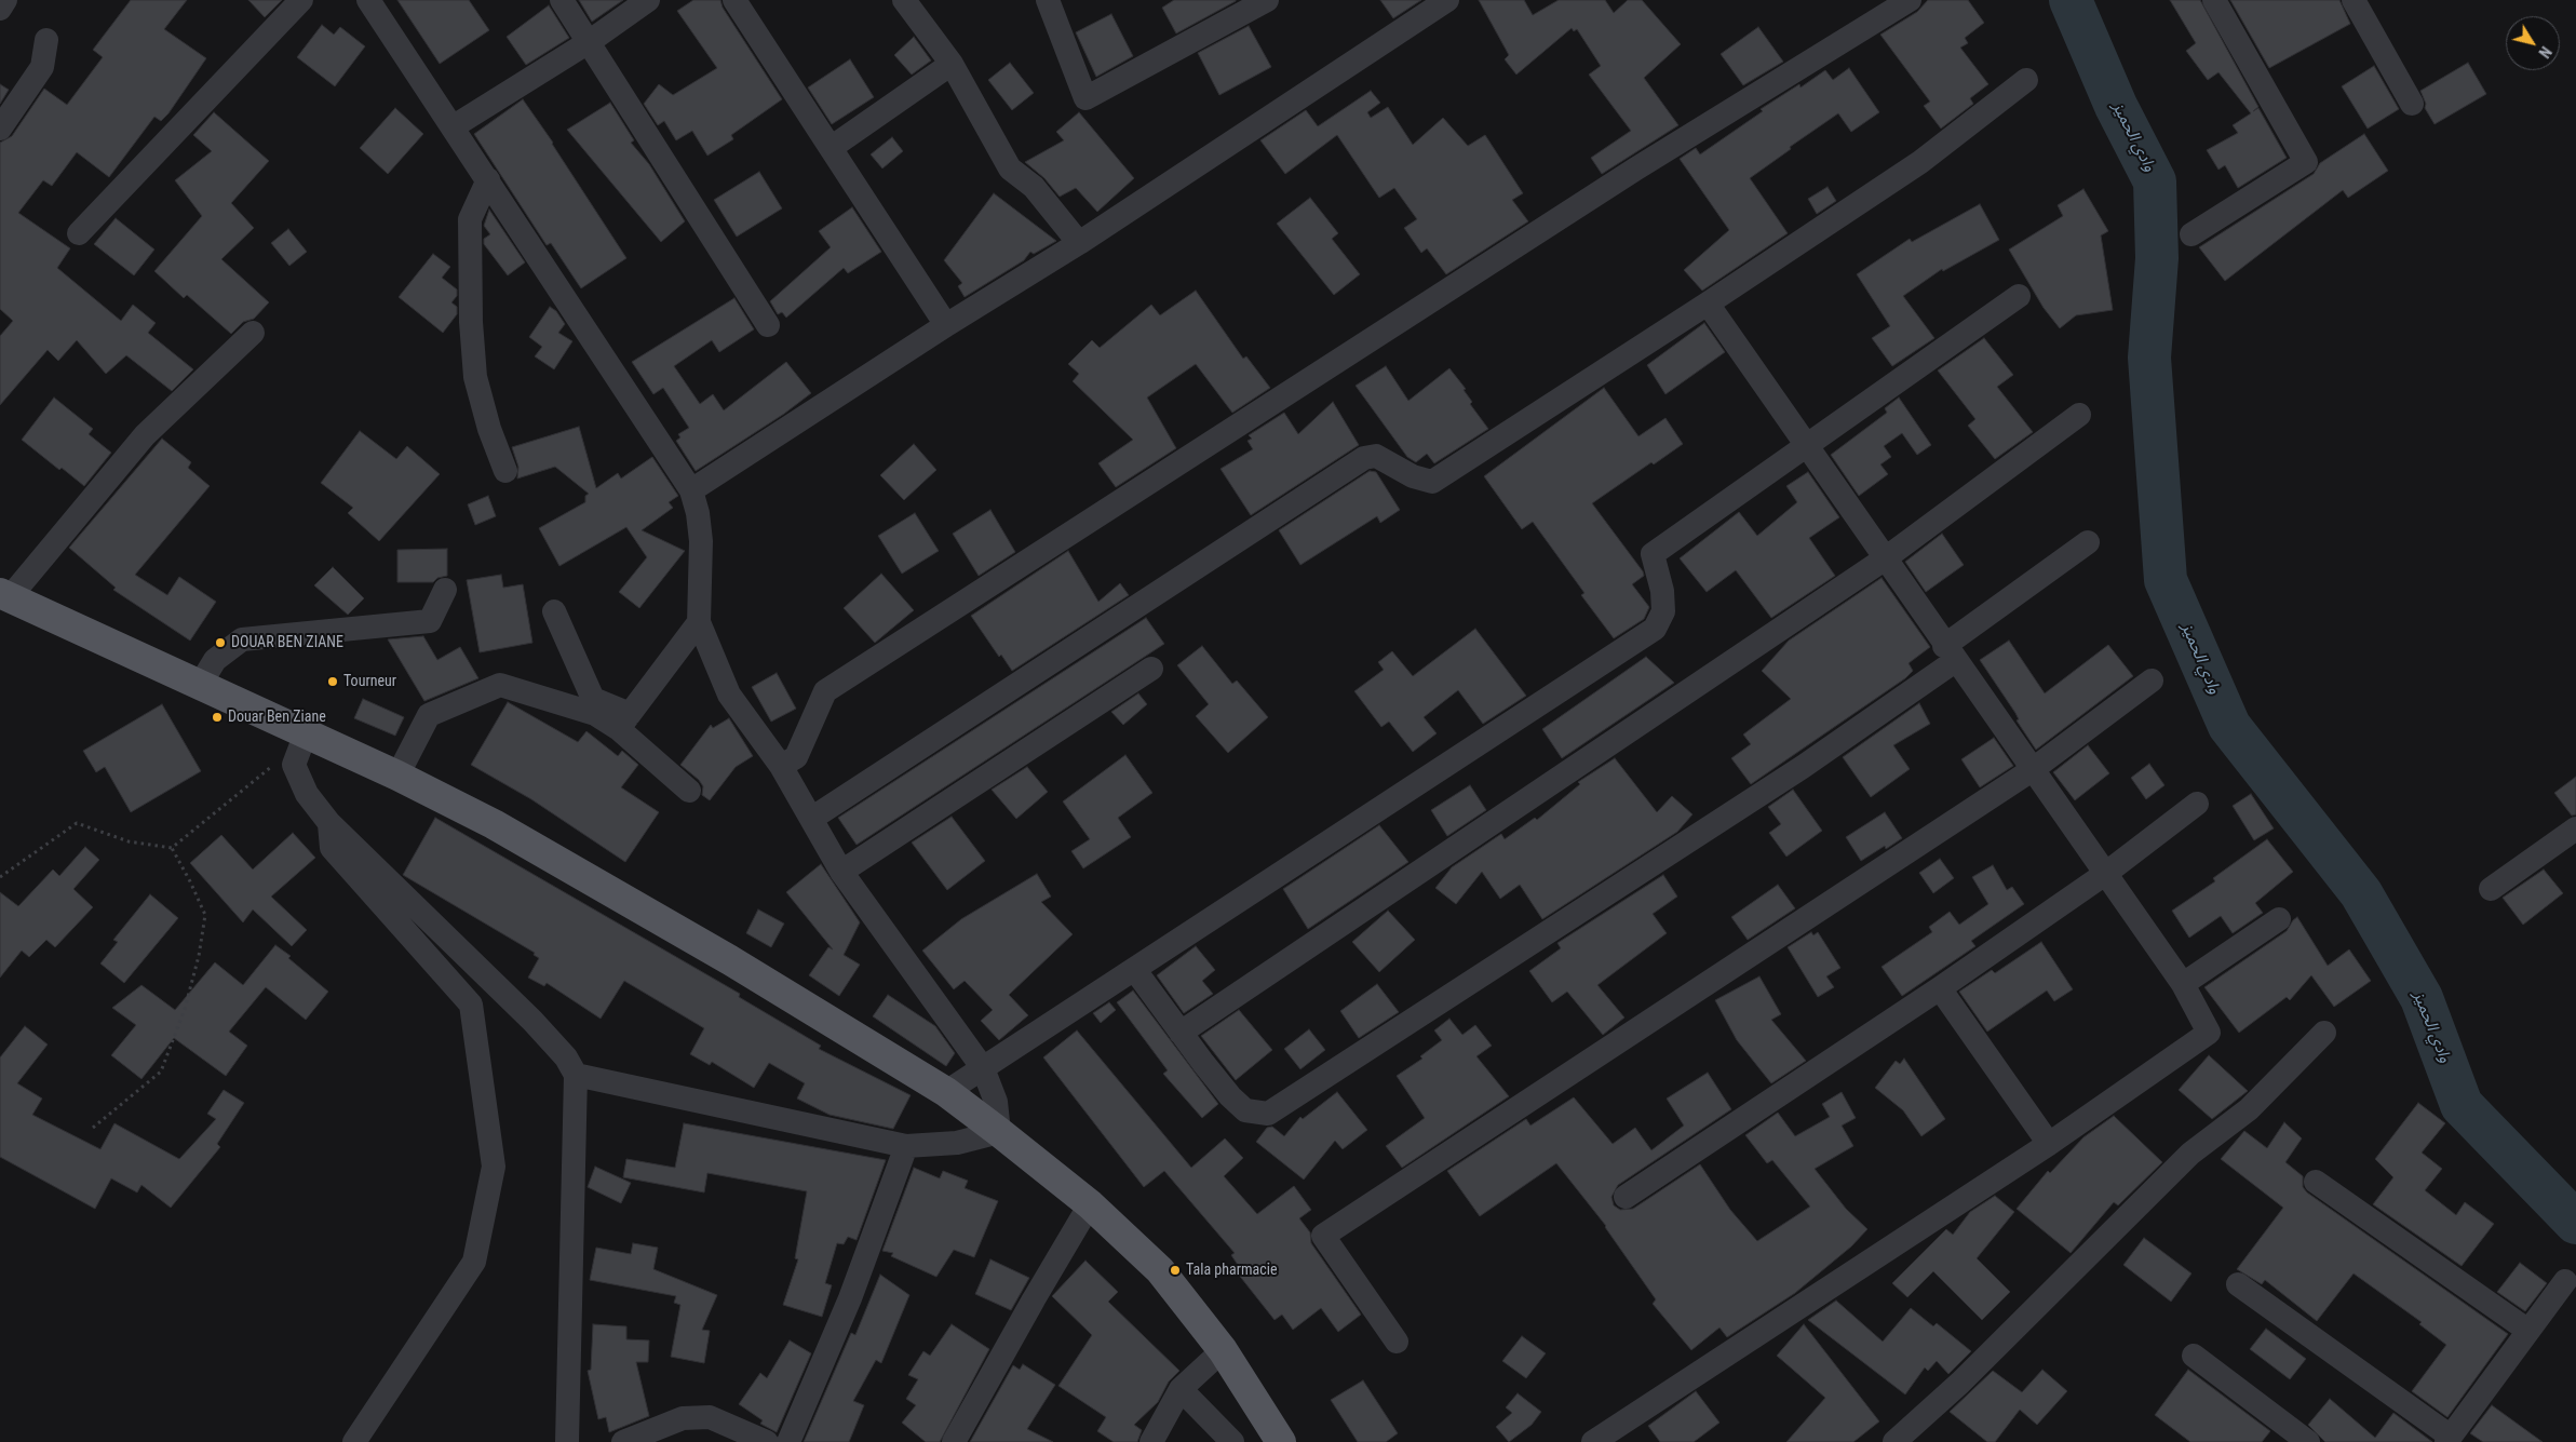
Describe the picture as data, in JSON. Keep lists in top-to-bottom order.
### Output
{
  "water": ["وادي الحميز"],
  "places": [
    "DOUAR BEN ZIANE",
    "Tourneur",
    "Douar Ben Ziane",
    "Tala pharmacie"
  ],
  "north": "bottom right"
}
